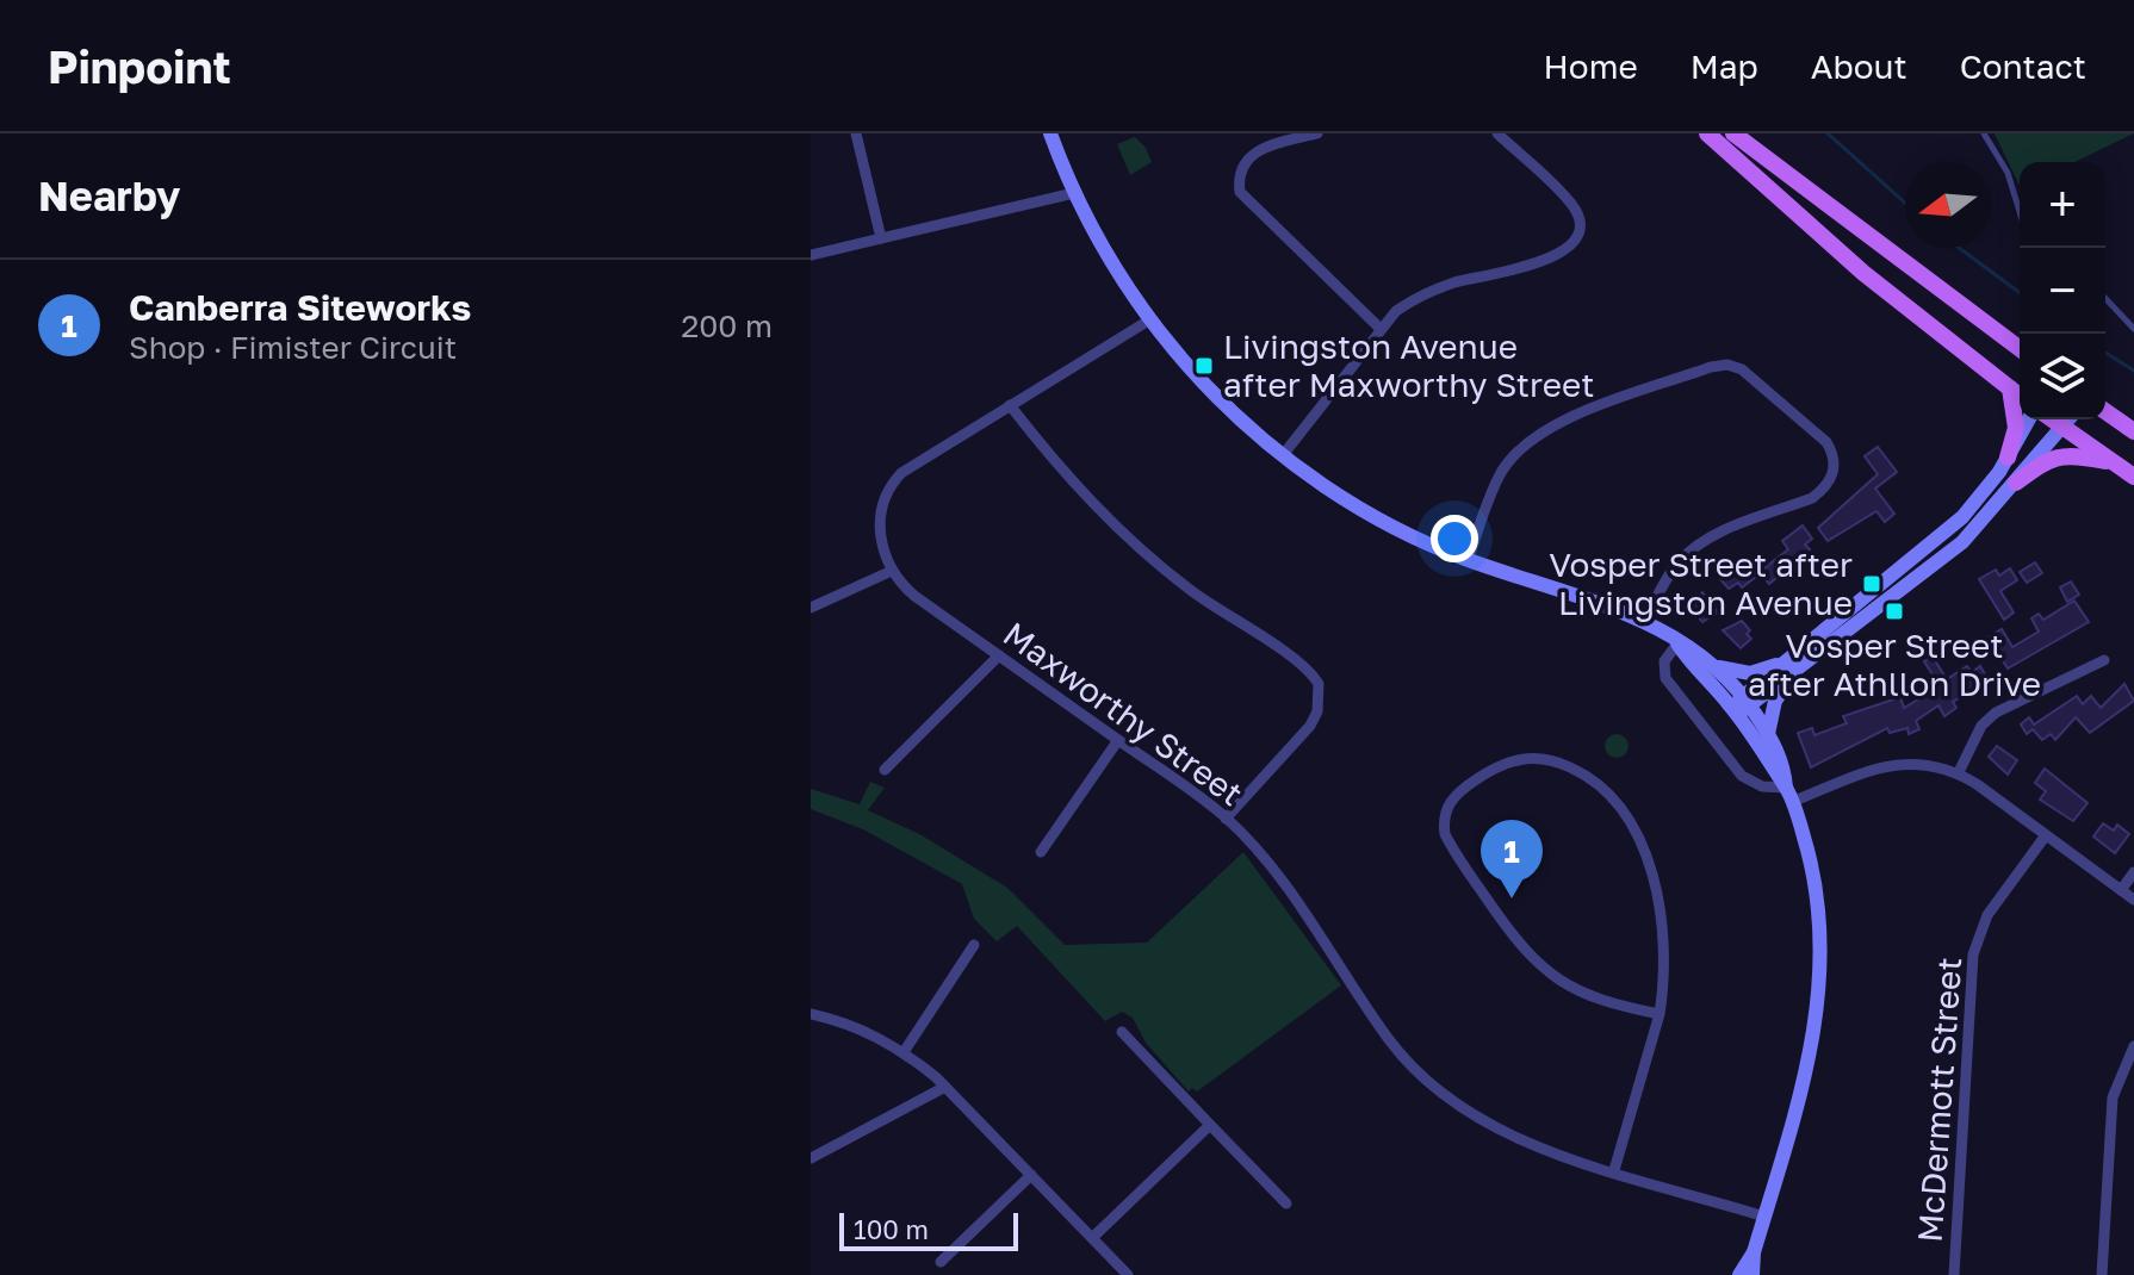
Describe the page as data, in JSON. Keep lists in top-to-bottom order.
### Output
{
  "streets": {
    "street": ["Maxworthy Street", "McDermott Street"]
  },
  "places": {
    "transit": ["Livingston Avenue after Maxworthy Street", "Vosper Street after Livingston Avenue", "Vosper Street after Athllon Drive"]
  },
  "scale_bar": "100 m",
  "north": "left",
  "page": {
    "header": "Pinpoint",
    "nav": [
      "Home",
      "Map",
      "About",
      "Contact"
    ],
    "heading": "Nearby",
    "map_buttons": ["+", "−"],
    "list": [
      {
        "mark": "1",
        "name": "Canberra Siteworks",
        "note": "Shop · Fimister Circuit",
        "value": "200 m"
      }
    ],
    "pins": "1",
    "scale": "100 m"
  }
}
